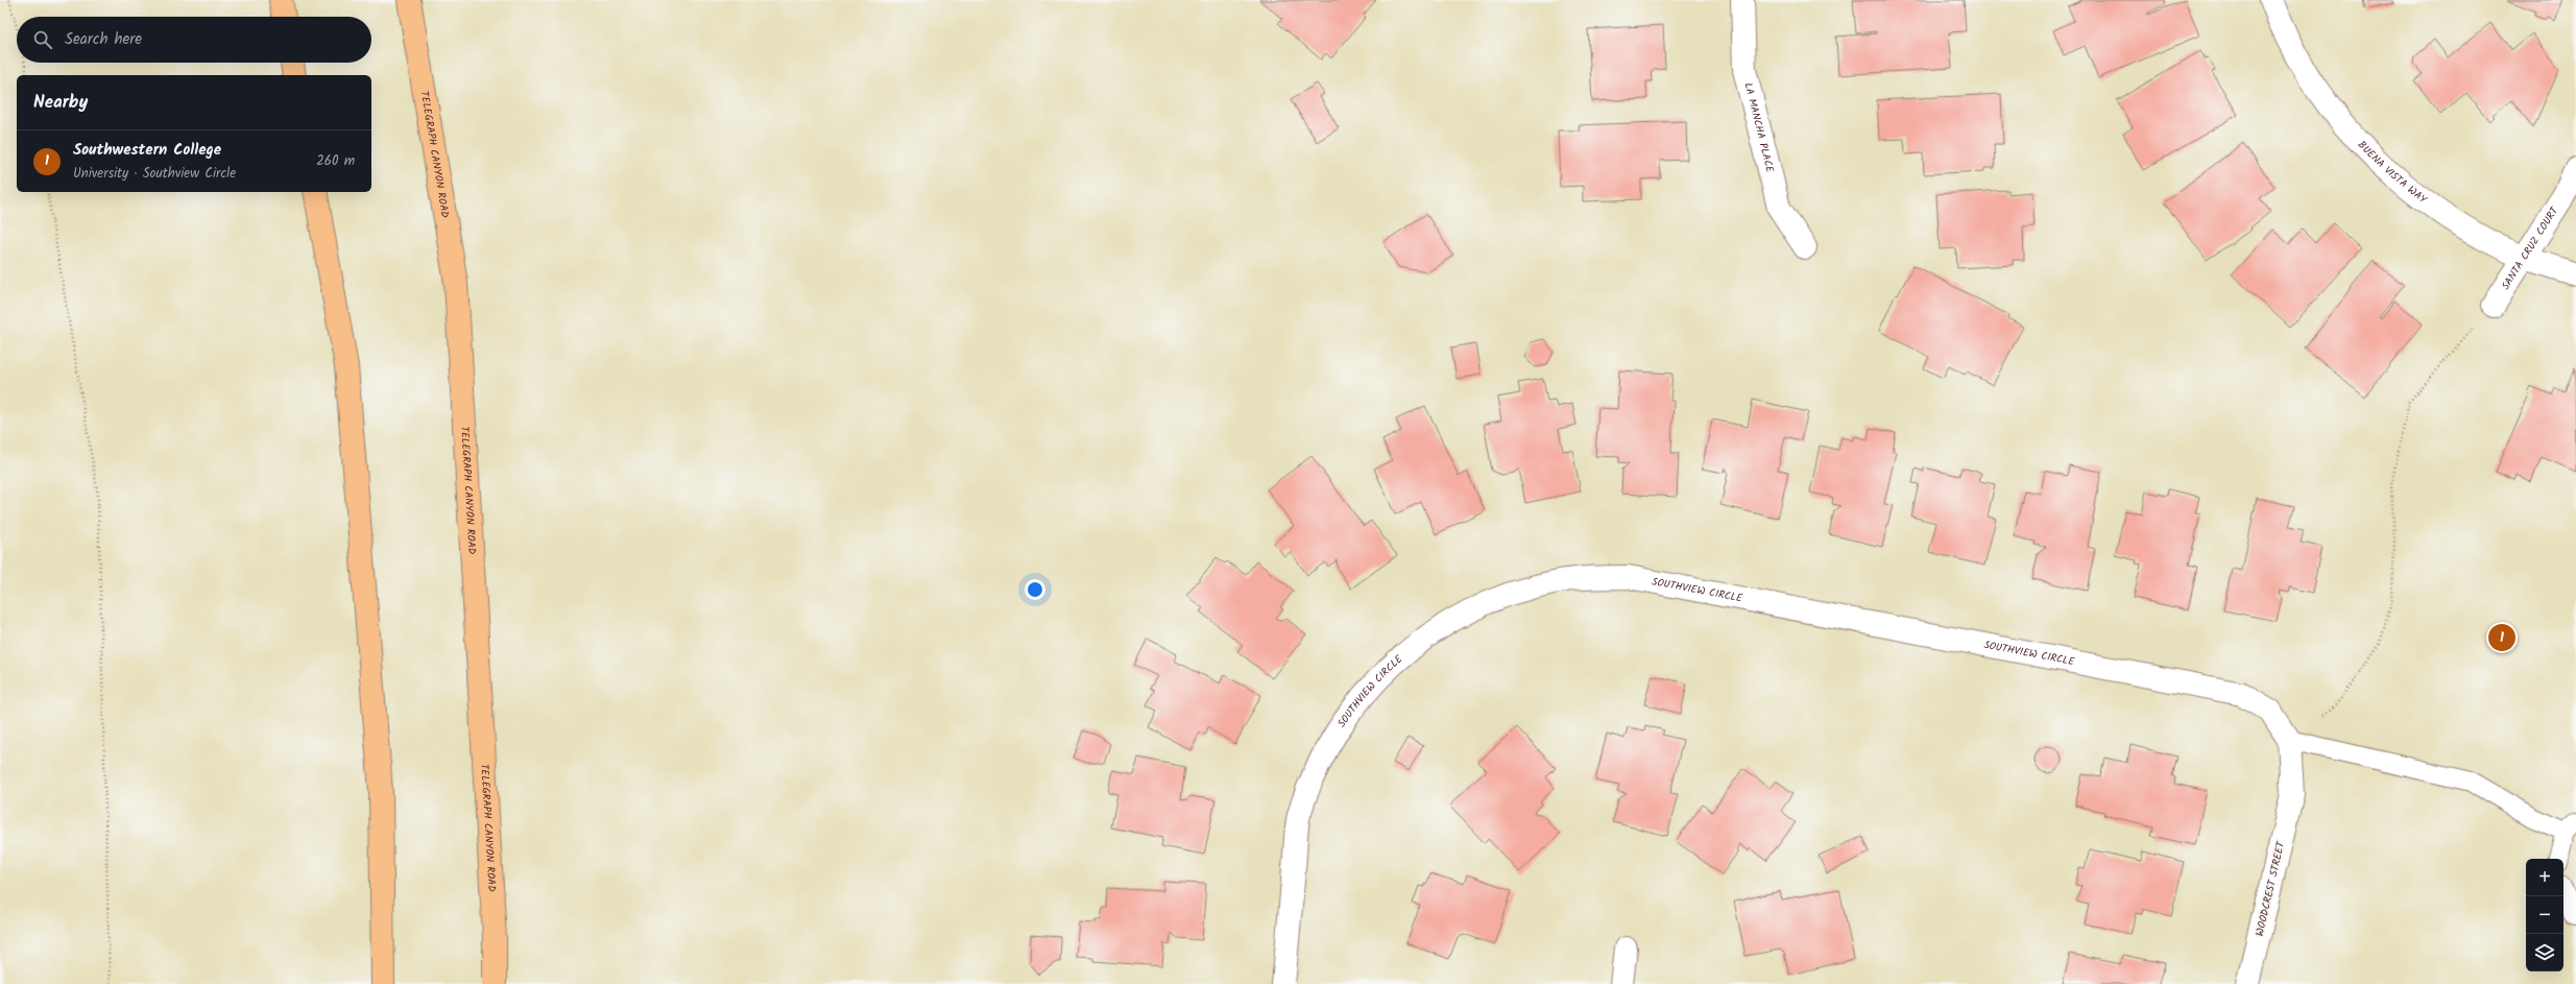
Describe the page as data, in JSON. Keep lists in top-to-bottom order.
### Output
{
  "streets": {
    "main road": ["TELEGRAPH CANYON ROAD"],
    "street": [
      "LA MANCHA PLACE",
      "BUENA VISTA WAY",
      "SANTA CRUZ COURT",
      "SOUTHVIEW CIRCLE",
      "WOODCREST STREET"
    ]
  },
  "crossings": [
    ["BUENA VISTA WAY", "SANTA CRUZ COURT"],
    ["SOUTHVIEW CIRCLE", "WOODCREST STREET"]
  ],
  "page": {
    "search": "Search here",
    "heading": "Nearby",
    "list": [
      {
        "mark": "1",
        "name": "Southwestern College",
        "note": "University · Southview Circle",
        "value": "260 m"
      }
    ],
    "pins": "1",
    "map_buttons": ["+", "−"]
  }
}
